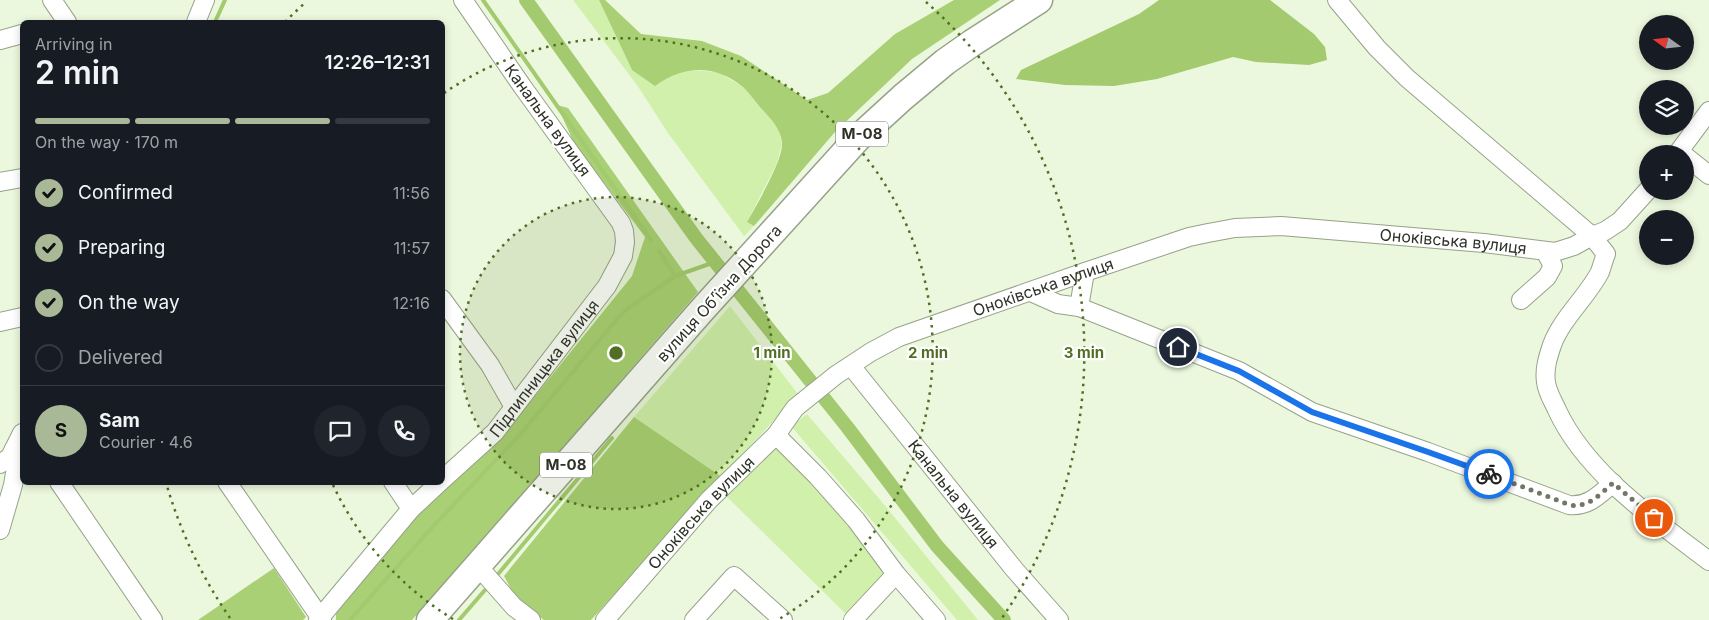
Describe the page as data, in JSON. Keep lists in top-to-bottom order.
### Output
{
  "streets": {
    "highway": ["М-08", "вулиця Обʼїзна Дорога"],
    "street": ["Канальна вулиця", "Оноківська вулиця", "Підлипницька вулиця"]
  },
  "crossings": [
    ["Канальна вулиця", "Оноківська вулиця"],
    ["Канальна вулиця", "Підлипницька вулиця"]
  ],
  "north": "left",
  "page": {
    "map_buttons": ["+", "−"],
    "heading": ["2 min", "Arriving in", "12:26–12:31"],
    "panel": ["Sam", "Courier · 4.6"],
    "bar": "On the way · 170 m",
    "list": [
      ["Confirmed", "11:56"],
      ["Preparing", "11:57"],
      ["On the way", "12:16"],
      "Delivered"
    ],
    "round": "S"
  },
  "rings": ["1 min", "2 min", "3 min"]
}
